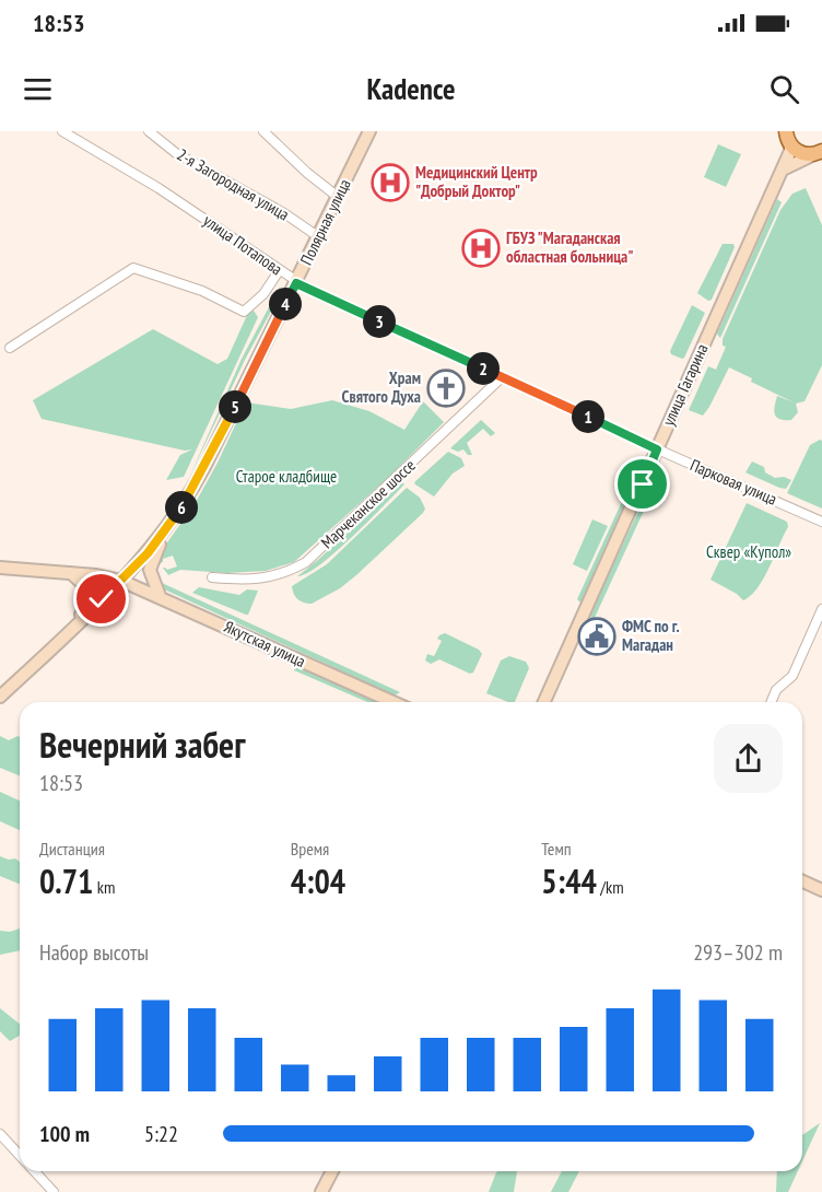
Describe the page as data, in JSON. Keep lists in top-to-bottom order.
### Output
{
  "streets": {
    "main road": ["Полярная улица", "улица Гагарина", "Якутская улица"],
    "street": [
      "2-я Загородная улица",
      "улица Потапова",
      "Парковая улица",
      "Марчеканское шоссе"
    ]
  },
  "crossings": [
    ["2-я Загородная улица", "Полярная улица"],
    ["Полярная улица", "улица Потапова"],
    ["Полярная улица", "Якутская улица"],
    ["улица Потапова", "Парковая улица"],
    ["улица Потапова", "Марчеканское шоссе"],
    ["улица Гагарина", "Парковая улица"],
    ["Парковая улица", "Марчеканское шоссе"]
  ],
  "parks": ["Старое кладбище", "Сквер «Купол»"],
  "places": {
    "hospital": ["Медицинский Центр \"Добрый Доктор\"", "ГБУЗ \"Магаданская областная больница\""],
    "church": ["Храм Святого Духа"],
    "public building": ["ФМС по г. Магадан"]
  },
  "page": {
    "status": "18:53",
    "header": "Kadence",
    "pins": [
      "4",
      "3",
      "2",
      "5",
      "1",
      "6"
    ],
    "heading": ["Вечерний забег", "18:53"],
    "stats": [
      ["Дистанция", "0.71 km"],
      ["Время", "4:04"],
      ["Темп", "5:44 /km"]
    ],
    "chart": ["Набор высоты", "293–302 m"],
    "list": [
      {
        "name": "100 m",
        "note": "5:22"
      }
    ]
  }
}
